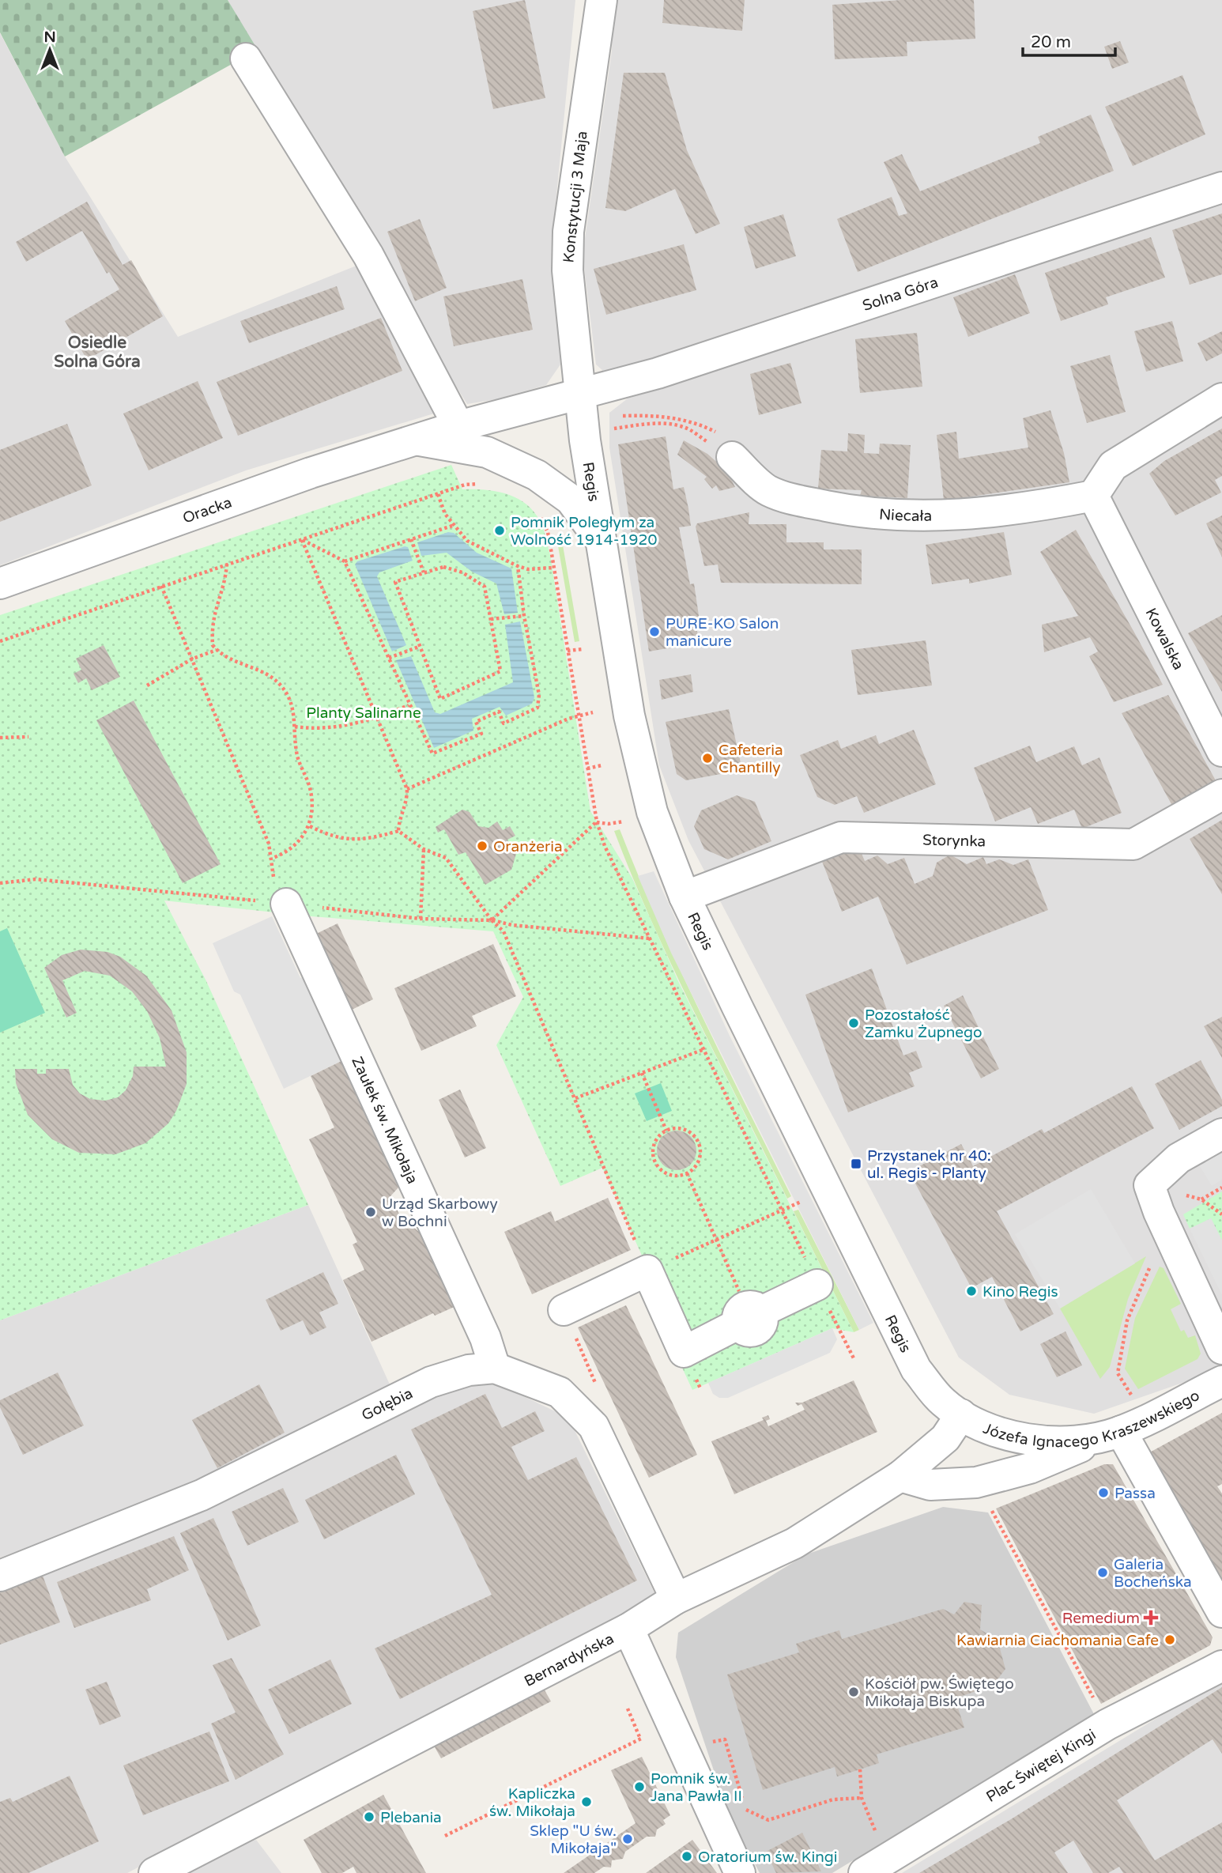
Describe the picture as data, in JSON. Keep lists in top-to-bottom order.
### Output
{
  "streets": {
    "street": [
      "Konstytucji 3 Maja",
      "Solna Góra",
      "Regis",
      "Oracka",
      "Niecała",
      "Kowalska",
      "Storynka",
      "Zaułek św. Mikołaja",
      "Gołębia",
      "Józefa Ignacego Kraszewskiego",
      "Bernardyńska",
      "Plac Świętej Kingi"
    ]
  },
  "crossings": [
    ["Konstytucji 3 Maja", "Solna Góra"],
    ["Konstytucji 3 Maja", "Regis"],
    ["Konstytucji 3 Maja", "Oracka"],
    ["Solna Góra", "Regis"],
    ["Solna Góra", "Oracka"],
    ["Regis", "Oracka"],
    ["Regis", "Storynka"],
    ["Regis", "Józefa Ignacego Kraszewskiego"],
    ["Regis", "Bernardyńska"],
    ["Niecała", "Kowalska"],
    ["Zaułek św. Mikołaja", "Gołębia"],
    ["Gołębia", "Bernardyńska"],
    ["Józefa Ignacego Kraszewskiego", "Bernardyńska"]
  ],
  "districts": ["Osiedle Solna Góra"],
  "parks": ["Planty Salinarne"],
  "places": {
    "other": [
      "Pomnik Poległym za Wolność 1914-1920",
      "PURE-KO Salon manicure",
      "Cafeteria Chantilly",
      "Oranżeria",
      "Pozostałość Zamku Żupnego",
      "Urząd Skarbowy w Bochni",
      "Kino Regis",
      "Passa",
      "Galeria Bocheńska",
      "Kawiarnia Ciachomania Cafe",
      "Kościół pw. Świętego Mikołaja Biskupa",
      "Pomnik św. Jana Pawła II",
      "Kapliczka św. Mikołaja",
      "Plebania",
      "Sklep \"U św. Mikołaja\"",
      "Oratorium św. Kingi"
    ],
    "transit": ["Przystanek nr 40: ul. Regis - Planty"],
    "health": ["Remedium"]
  },
  "scale_bar": "20 m",
  "north": "top"
}
